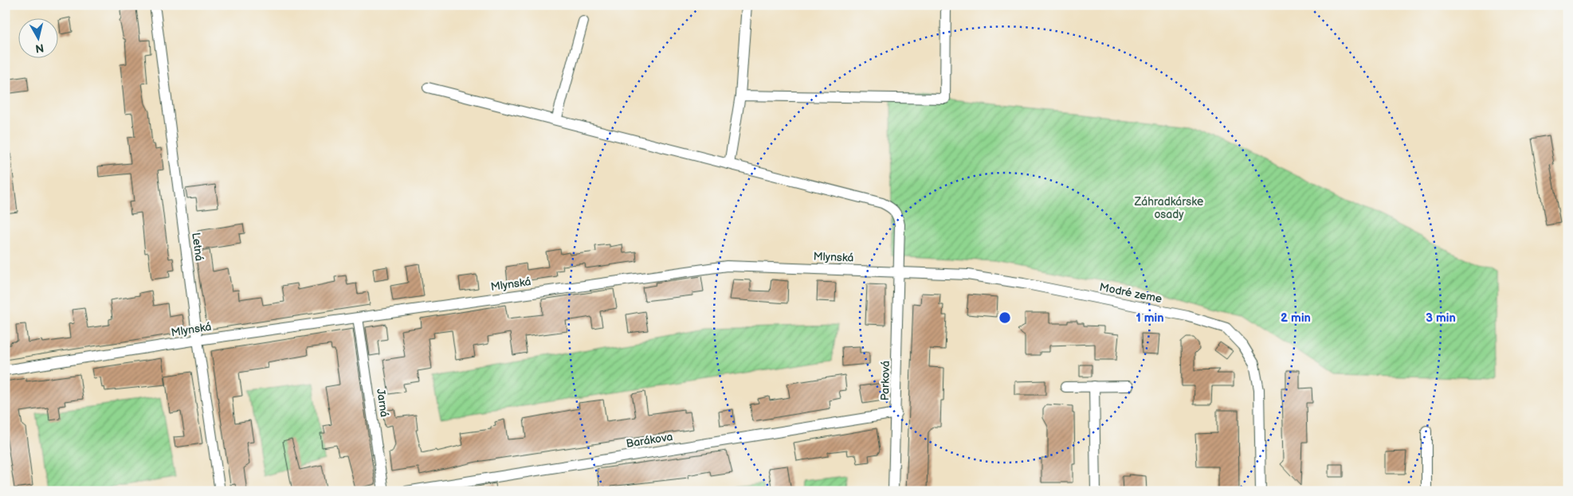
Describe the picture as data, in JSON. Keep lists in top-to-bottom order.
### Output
{
  "streets": {
    "street": [
      "Letná",
      "Mlynská",
      "Modré zeme",
      "Parková",
      "Jarná",
      "Barákova"
    ]
  },
  "crossings": [
    ["Letná", "Mlynská"],
    ["Mlynská", "Modré zeme"],
    ["Mlynská", "Parková"],
    ["Mlynská", "Jarná"],
    ["Parková", "Barákova"]
  ],
  "parks": ["Záhradkárske osady"],
  "north": "bottom",
  "rings": ["1 min", "2 min", "3 min"]
}
